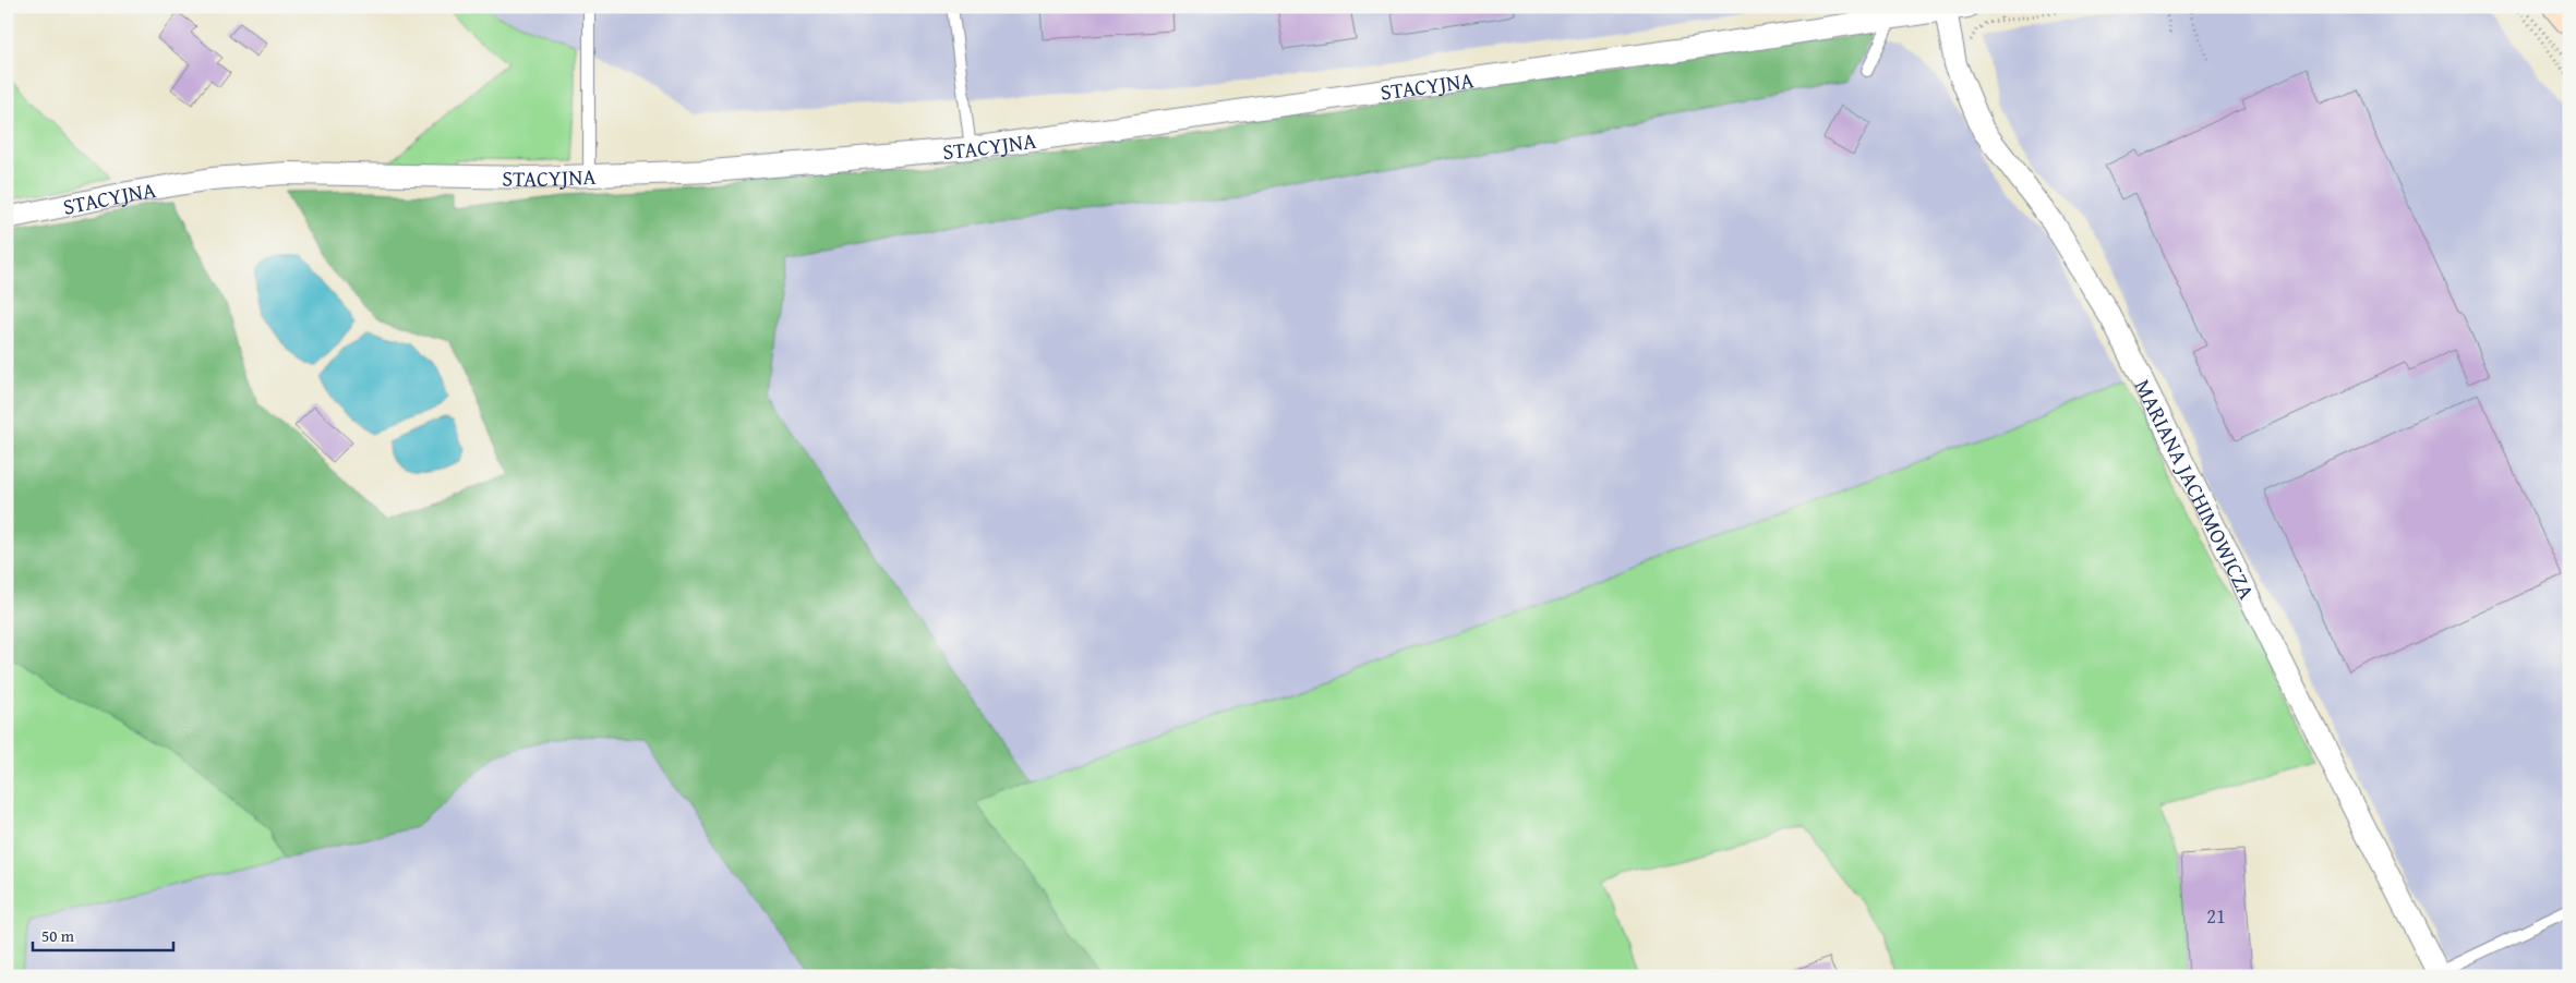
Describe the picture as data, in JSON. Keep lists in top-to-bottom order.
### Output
{
  "streets": {
    "street": ["STACYJNA", "MARIANA JACHIMOWICZA"]
  },
  "crossings": [
    ["STACYJNA", "MARIANA JACHIMOWICZA"]
  ],
  "house_numbers": ["21"],
  "scale_bar": "50 m"
}
